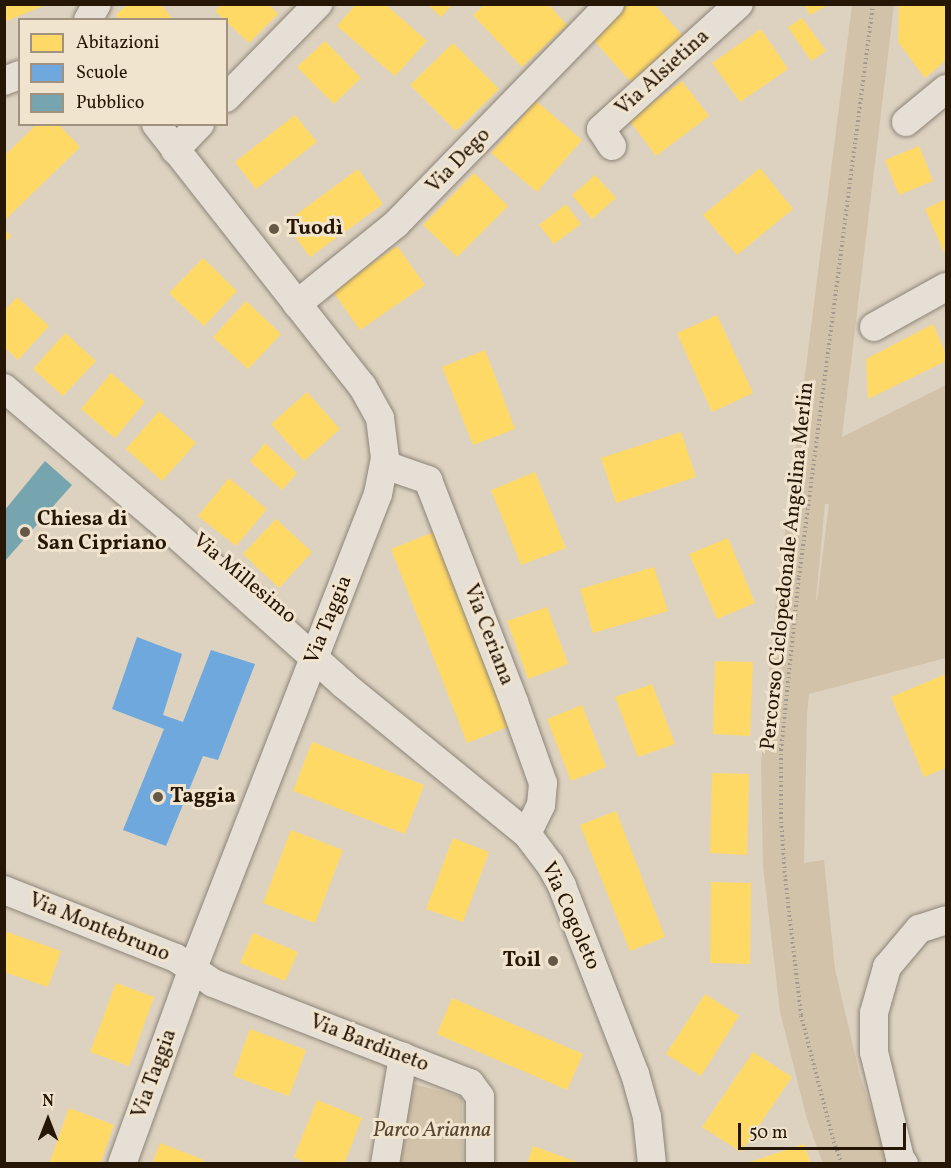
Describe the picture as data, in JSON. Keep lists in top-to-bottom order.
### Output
{
  "streets": {
    "street": [
      "Via Alsietina",
      "Via Dego",
      "Via Millesimo",
      "Via Taggia",
      "Via Ceriana",
      "Via Cogoleto",
      "Via Montebruno",
      "Via Bardineto"
    ],
    "path": ["Percorso Ciclopedonale Angelina Merlin"]
  },
  "crossings": [
    ["Via Dego", "Via Taggia"],
    ["Via Millesimo", "Via Taggia"],
    ["Via Millesimo", "Via Cogoleto"],
    ["Via Taggia", "Via Ceriana"],
    ["Via Taggia", "Via Cogoleto"],
    ["Via Taggia", "Via Montebruno"],
    ["Via Taggia", "Via Bardineto"],
    ["Via Ceriana", "Via Cogoleto"],
    ["Via Montebruno", "Via Bardineto"]
  ],
  "parks": ["Parco Arianna"],
  "places": [
    "Tuodì",
    "Chiesa di San Cipriano",
    "Taggia",
    "Toil"
  ],
  "legend": ["Abitazioni", "Scuole", "Pubblico"],
  "scale_bar": "50 m",
  "north": "top"
}
